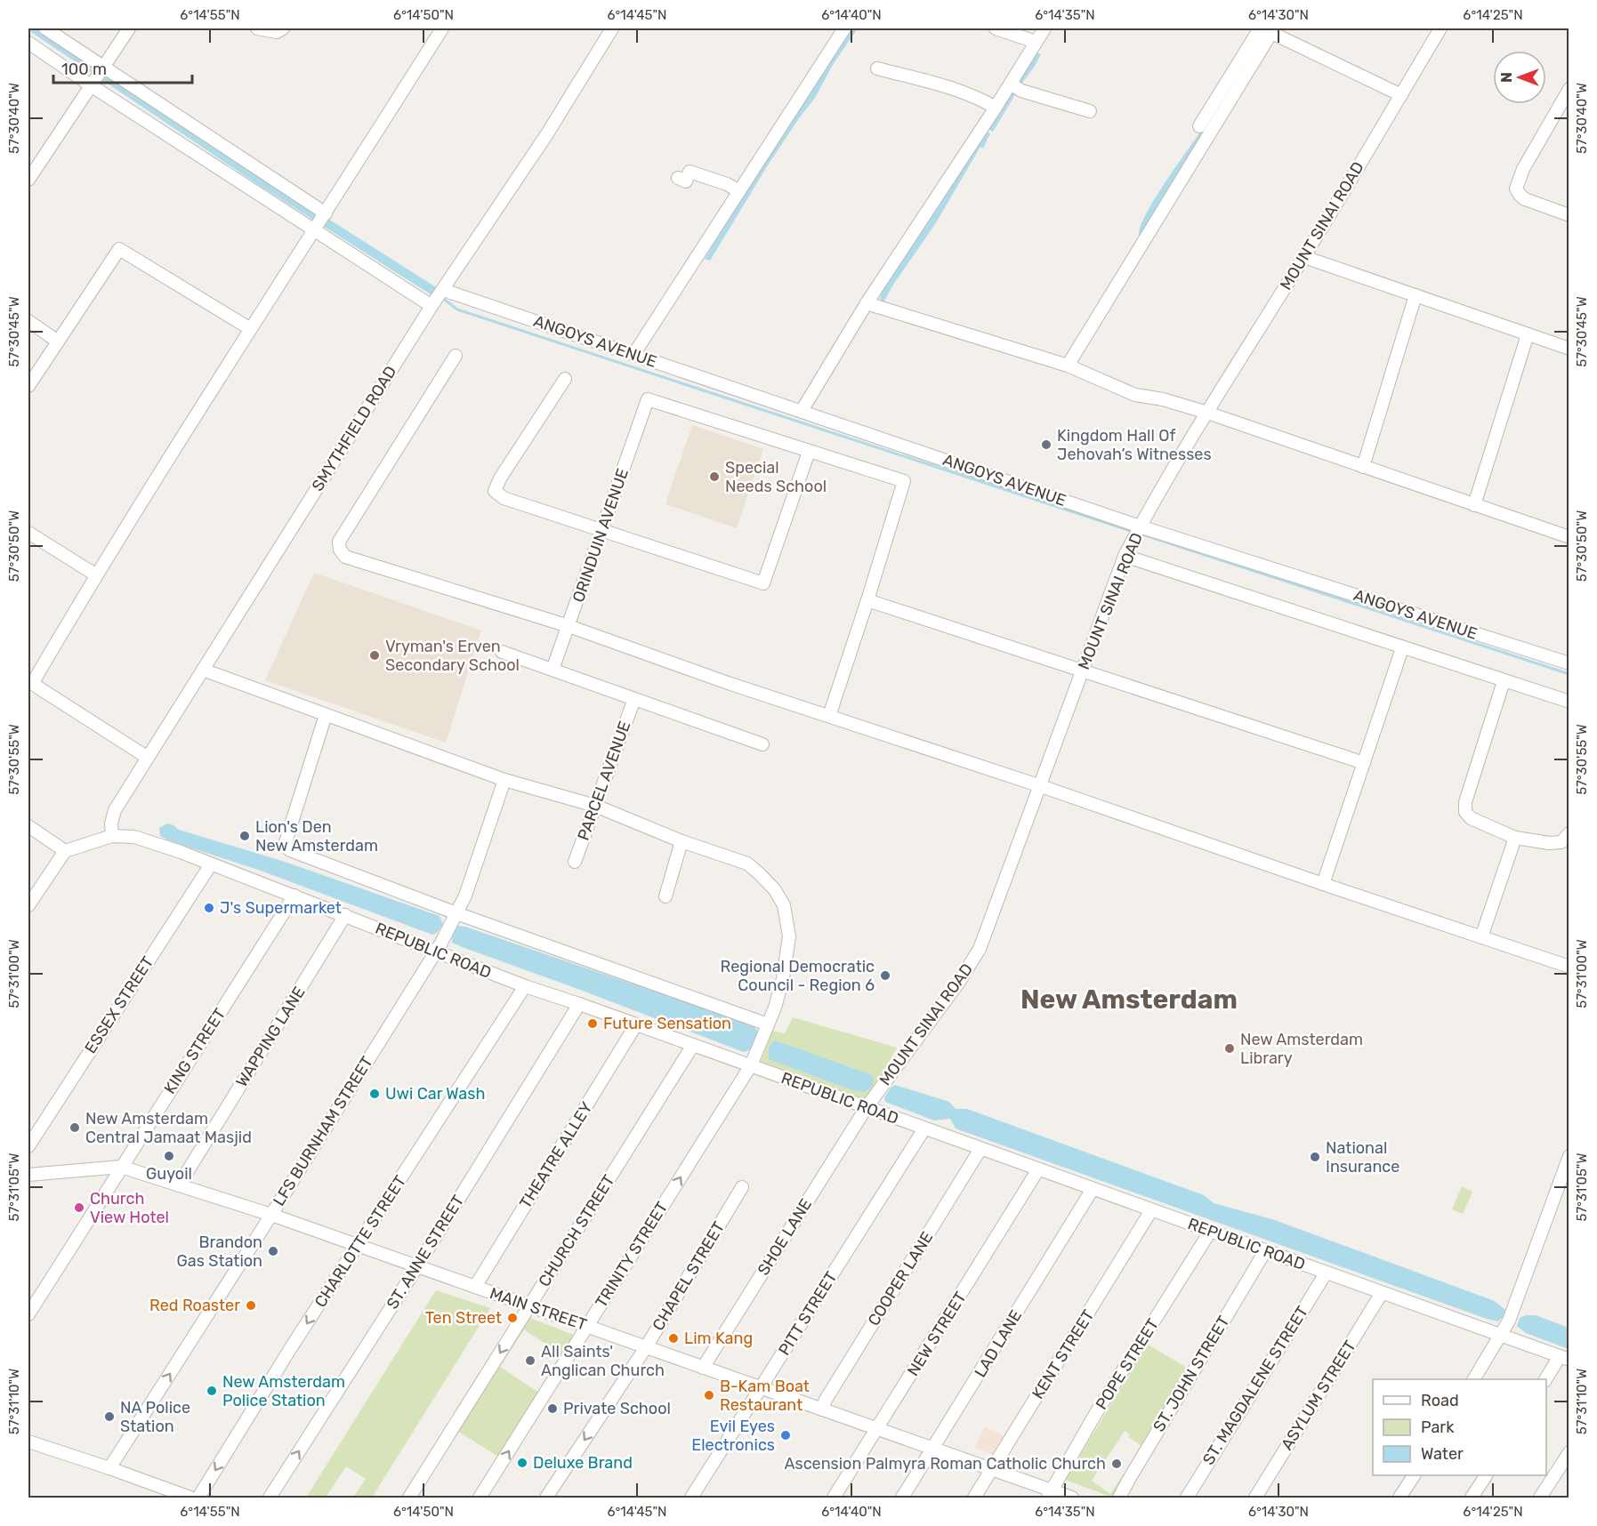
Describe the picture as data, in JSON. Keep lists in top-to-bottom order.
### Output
{
  "streets": {
    "street": [
      "MOUNT SINAI ROAD",
      "ANGOYS AVENUE",
      "SMYTHFIELD ROAD",
      "ORINDUIN AVENUE",
      "PARCEL AVENUE",
      "REPUBLIC ROAD",
      "ESSEX STREET",
      "WAPPING LANE",
      "KING STREET",
      "LFS BURNHAM STREET",
      "THEATRE ALLEY",
      "CHURCH STREET",
      "SHOE LANE",
      "CHARLOTTE STREET",
      "ST. ANNE STREET",
      "TRINITY STREET",
      "CHAPEL STREET",
      "COOPER LANE",
      "MAIN STREET",
      "PITT STREET",
      "NEW STREET",
      "LAD LANE",
      "KENT STREET",
      "POPE STREET",
      "ST. JOHN STREET",
      "ST. MAGDALENE STREET",
      "ASYLUM STREET"
    ]
  },
  "crossings": [
    ["MOUNT SINAI ROAD", "ANGOYS AVENUE"],
    ["MOUNT SINAI ROAD", "REPUBLIC ROAD"],
    ["MOUNT SINAI ROAD", "SHOE LANE"],
    ["ANGOYS AVENUE", "SMYTHFIELD ROAD"],
    ["SMYTHFIELD ROAD", "REPUBLIC ROAD"],
    ["SMYTHFIELD ROAD", "TRINITY STREET"],
    ["PARCEL AVENUE", "TRINITY STREET"],
    ["REPUBLIC ROAD", "ESSEX STREET"],
    ["REPUBLIC ROAD", "WAPPING LANE"],
    ["REPUBLIC ROAD", "KING STREET"],
    ["REPUBLIC ROAD", "LFS BURNHAM STREET"],
    ["REPUBLIC ROAD", "THEATRE ALLEY"],
    ["REPUBLIC ROAD", "CHURCH STREET"],
    ["REPUBLIC ROAD", "SHOE LANE"],
    ["REPUBLIC ROAD", "CHARLOTTE STREET"],
    ["REPUBLIC ROAD", "ST. ANNE STREET"],
    ["REPUBLIC ROAD", "TRINITY STREET"],
    ["REPUBLIC ROAD", "COOPER LANE"],
    ["REPUBLIC ROAD", "PITT STREET"],
    ["REPUBLIC ROAD", "NEW STREET"],
    ["REPUBLIC ROAD", "LAD LANE"],
    ["REPUBLIC ROAD", "KENT STREET"],
    ["REPUBLIC ROAD", "POPE STREET"],
    ["REPUBLIC ROAD", "ST. JOHN STREET"],
    ["REPUBLIC ROAD", "ST. MAGDALENE STREET"],
    ["REPUBLIC ROAD", "ASYLUM STREET"],
    ["WAPPING LANE", "MAIN STREET"],
    ["KING STREET", "MAIN STREET"],
    ["LFS BURNHAM STREET", "TRINITY STREET"],
    ["LFS BURNHAM STREET", "MAIN STREET"],
    ["THEATRE ALLEY", "MAIN STREET"],
    ["CHURCH STREET", "MAIN STREET"],
    ["SHOE LANE", "MAIN STREET"],
    ["CHARLOTTE STREET", "MAIN STREET"],
    ["ST. ANNE STREET", "MAIN STREET"],
    ["TRINITY STREET", "MAIN STREET"],
    ["CHAPEL STREET", "MAIN STREET"],
    ["COOPER LANE", "MAIN STREET"],
    ["MAIN STREET", "PITT STREET"],
    ["MAIN STREET", "NEW STREET"],
    ["MAIN STREET", "LAD LANE"],
    ["MAIN STREET", "KENT STREET"],
    ["MAIN STREET", "POPE STREET"]
  ],
  "one_way": [
    "LFS BURNHAM STREET",
    "CHURCH STREET",
    "CHARLOTTE STREET",
    "ST. ANNE STREET",
    "TRINITY STREET",
    "CHAPEL STREET"
  ],
  "districts": ["New Amsterdam"],
  "places": [
    "Kingdom Hall Of Jehovah’s Witnesses",
    "Special Needs School",
    "Vryman's Erven Secondary School",
    "Lion's Den New Amsterdam",
    "J's Supermarket",
    "Regional Democratic Council - Region 6",
    "Future Sensation",
    "New Amsterdam Library",
    "Uwi Car Wash",
    "New Amsterdam Central Jamaat Masjid",
    "Guyoil",
    "National Insurance",
    "Church View Hotel",
    "Brandon Gas Station",
    "Red Roaster",
    "Ten Street",
    "Lim Kang",
    "All Saints' Anglican Church",
    "New Amsterdam Police Station",
    "B-Kam Boat Restaurant",
    "Private School",
    "NA Police Station",
    "Evil Eyes Electronics",
    "Deluxe Brand",
    "Ascension Palmyra Roman Catholic Church"
  ],
  "legend": ["Road", "Park", "Water"],
  "scale_bar": "100 m",
  "north": "left",
  "coordinates": [
    "6°14'55\"N",
    "6°14'50\"N",
    "6°14'45\"N",
    "6°14'40\"N",
    "6°14'35\"N",
    "6°14'30\"N",
    "6°14'25\"N",
    "57°30'40\"W",
    "57°30'45\"W",
    "57°30'50\"W",
    "57°30'55\"W",
    "57°31'00\"W",
    "57°31'05\"W",
    "57°31'10\"W"
  ]
}
